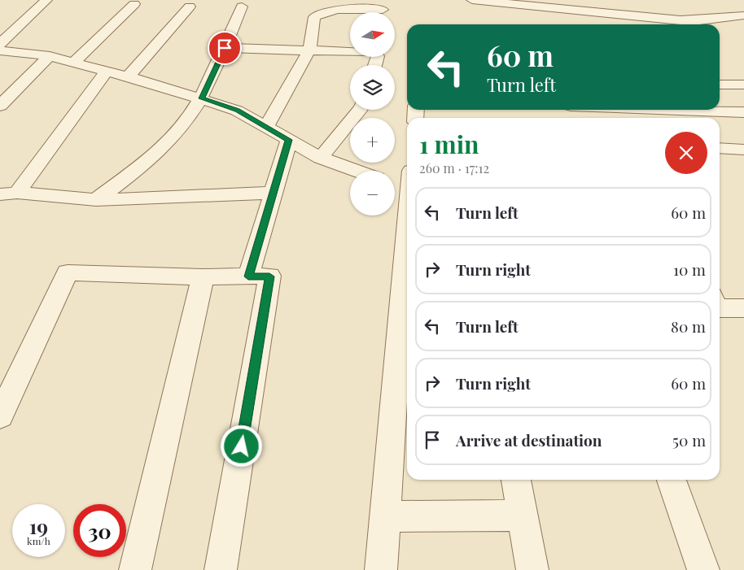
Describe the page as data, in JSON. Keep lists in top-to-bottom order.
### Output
{
  "north": "right",
  "page": {
    "map_buttons": ["+", "−"],
    "turn": ["60 m", "Turn left"],
    "heading": ["1 min", "260 m · 17:12"],
    "list": [
      {
        "name": "Turn left",
        "value": "60 m"
      },
      {
        "name": "Turn right",
        "value": "10 m"
      },
      {
        "name": "Turn left",
        "value": "80 m"
      },
      {
        "name": "Turn right",
        "value": "60 m"
      },
      {
        "name": "Arrive at destination",
        "value": "50 m"
      }
    ],
    "speed": "19 km/h",
    "limit": "30"
  }
}
